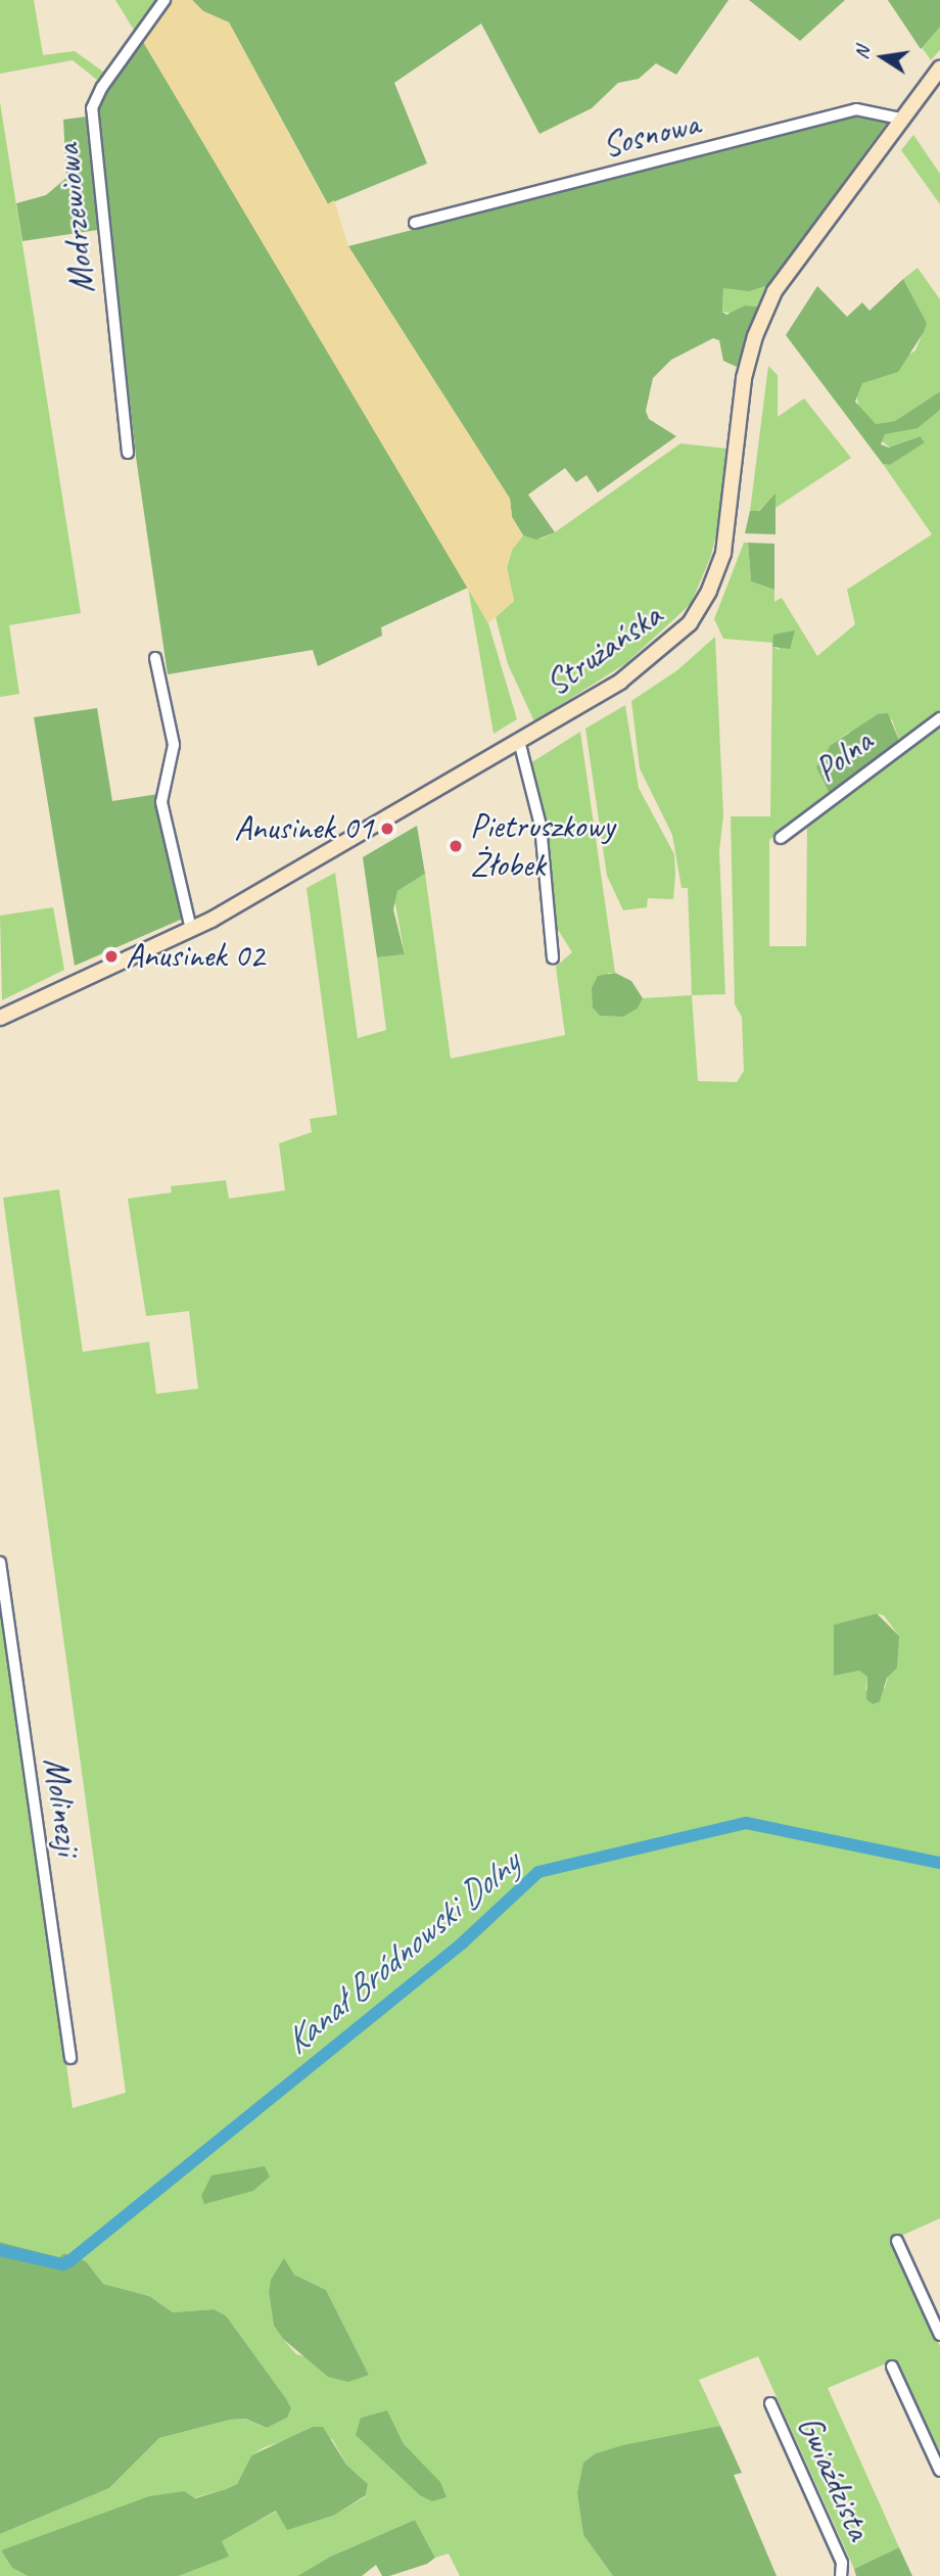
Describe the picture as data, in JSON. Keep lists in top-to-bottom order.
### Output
{
  "streets": {
    "main road": ["Strużańska"],
    "street": [
      "Sosnowa",
      "Modrzewiowa",
      "Polna",
      "Molinezji",
      "Gwiaździsta"
    ]
  },
  "crossings": [
    ["Sosnowa", "Strużańska"]
  ],
  "water": ["Kanał Bródnowski Dolny"],
  "places": ["Anusinek 01", "Pietruszkowy Żłobek", "Anusinek 02"],
  "north": "left"
}
